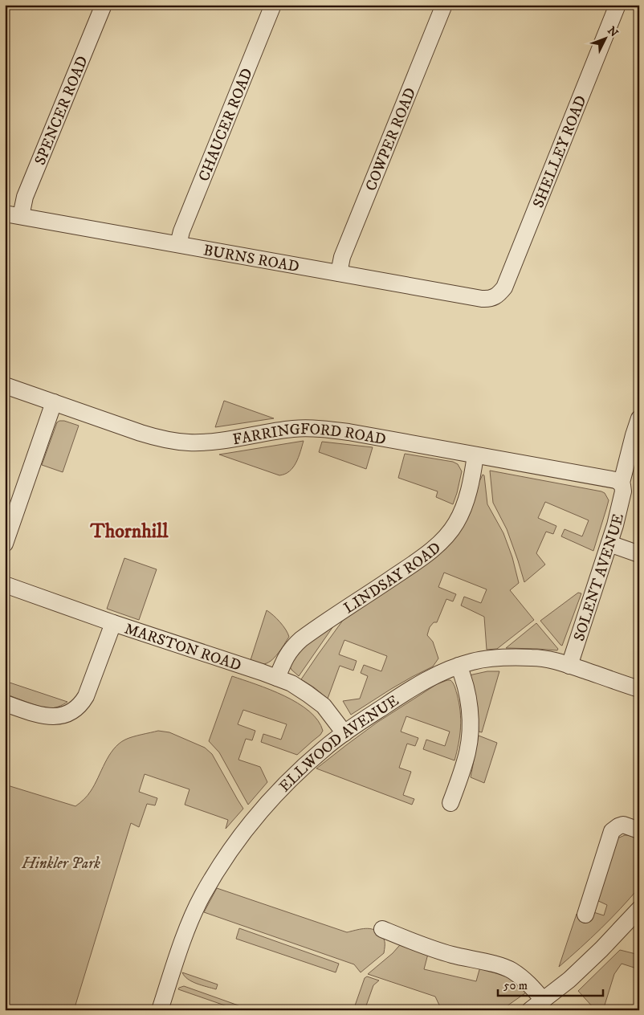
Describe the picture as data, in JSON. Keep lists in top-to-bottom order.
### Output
{
  "streets": {
    "street": [
      "SPENCER ROAD",
      "CHAUCER ROAD",
      "COWPER ROAD",
      "SHELLEY ROAD",
      "BURNS ROAD",
      "FARRINGFORD ROAD",
      "LINDSAY ROAD",
      "SOLENT AVENUE",
      "MARSTON ROAD",
      "ELLWOOD AVENUE"
    ]
  },
  "crossings": [
    ["SPENCER ROAD", "BURNS ROAD"],
    ["CHAUCER ROAD", "BURNS ROAD"],
    ["COWPER ROAD", "BURNS ROAD"],
    ["SHELLEY ROAD", "BURNS ROAD"],
    ["FARRINGFORD ROAD", "LINDSAY ROAD"],
    ["FARRINGFORD ROAD", "SOLENT AVENUE"],
    ["LINDSAY ROAD", "MARSTON ROAD"],
    ["SOLENT AVENUE", "ELLWOOD AVENUE"],
    ["MARSTON ROAD", "ELLWOOD AVENUE"]
  ],
  "districts": ["Thornhill"],
  "parks": ["Hinkler Park"],
  "scale_bar": "50 m",
  "north": "top right"
}
